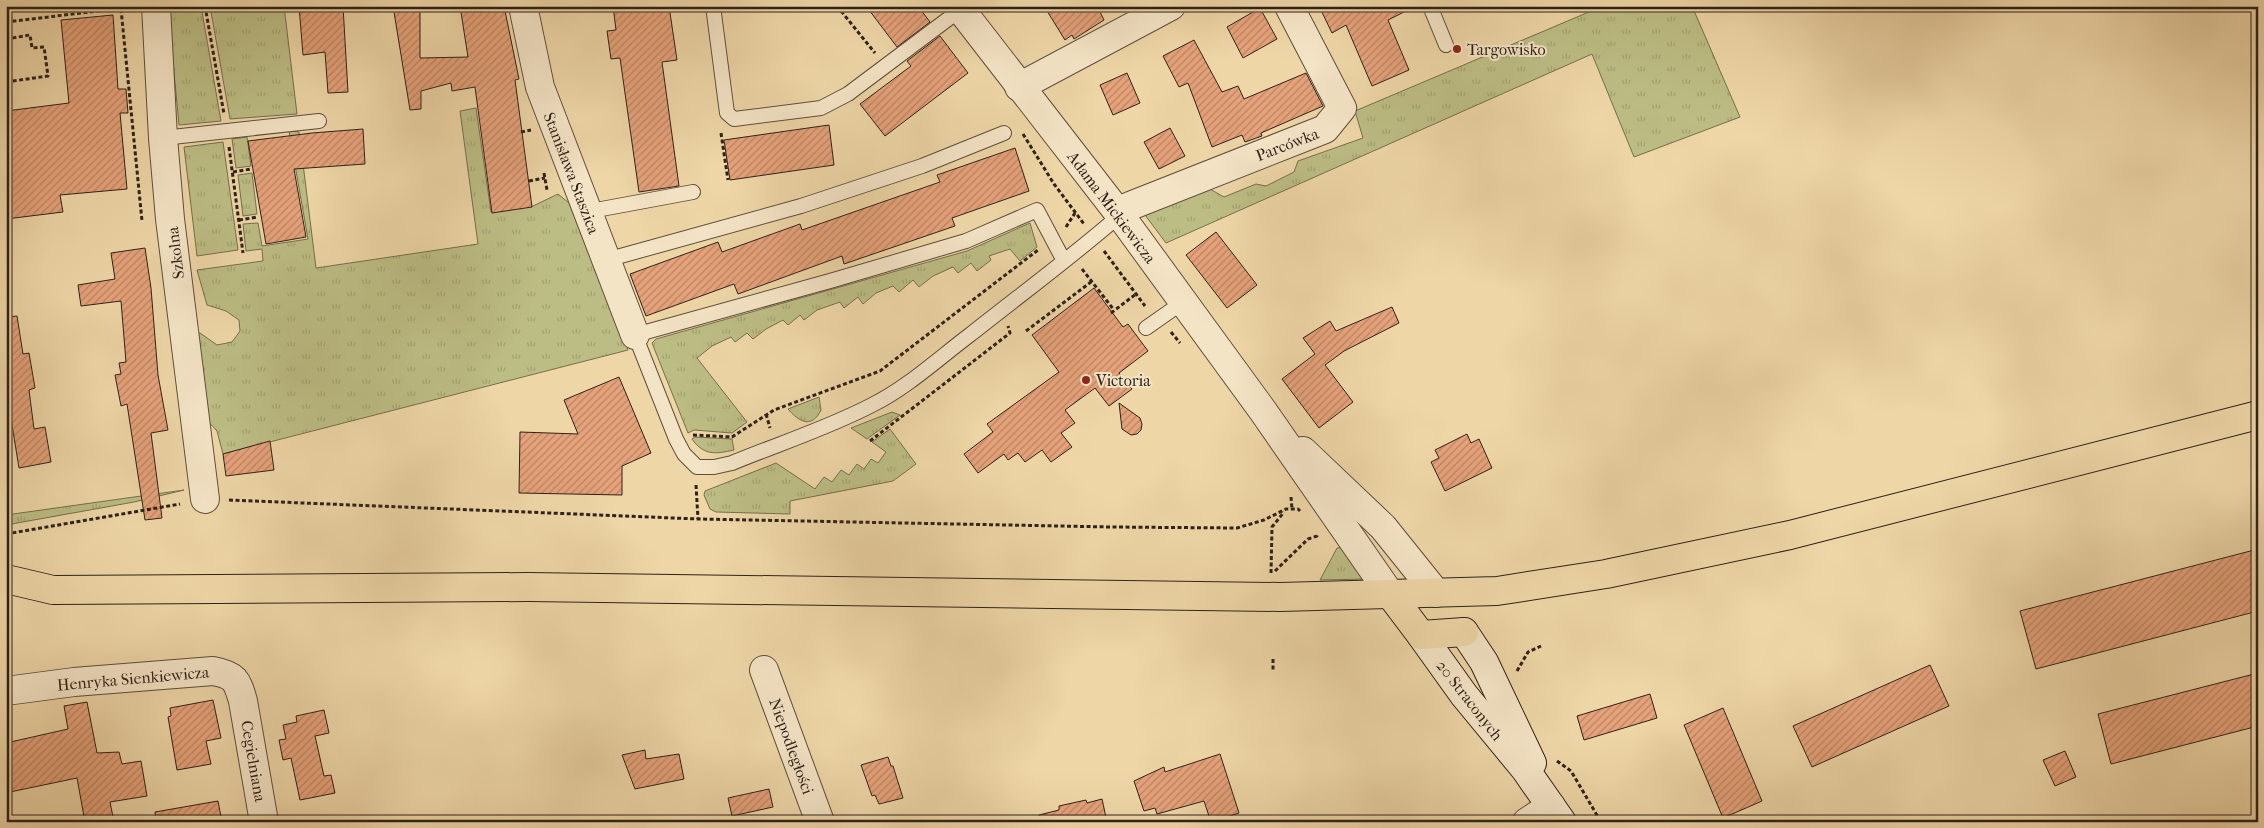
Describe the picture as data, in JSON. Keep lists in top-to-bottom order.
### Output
{
  "streets": {
    "main road": ["20 Straconych"],
    "street": [
      "Parcówka",
      "Stanisława Staszica",
      "Adama Mickiewicza",
      "Szkolna",
      "Henryka Sienkiewicza",
      "Niepodległości",
      "Cegielniana"
    ]
  },
  "crossings": [
    ["Parcówka", "Adama Mickiewicza"],
    ["Adama Mickiewicza", "20 Straconych"],
    ["Henryka Sienkiewicza", "Cegielniana"]
  ],
  "places": ["Targowisko", "Victoria"]
}
